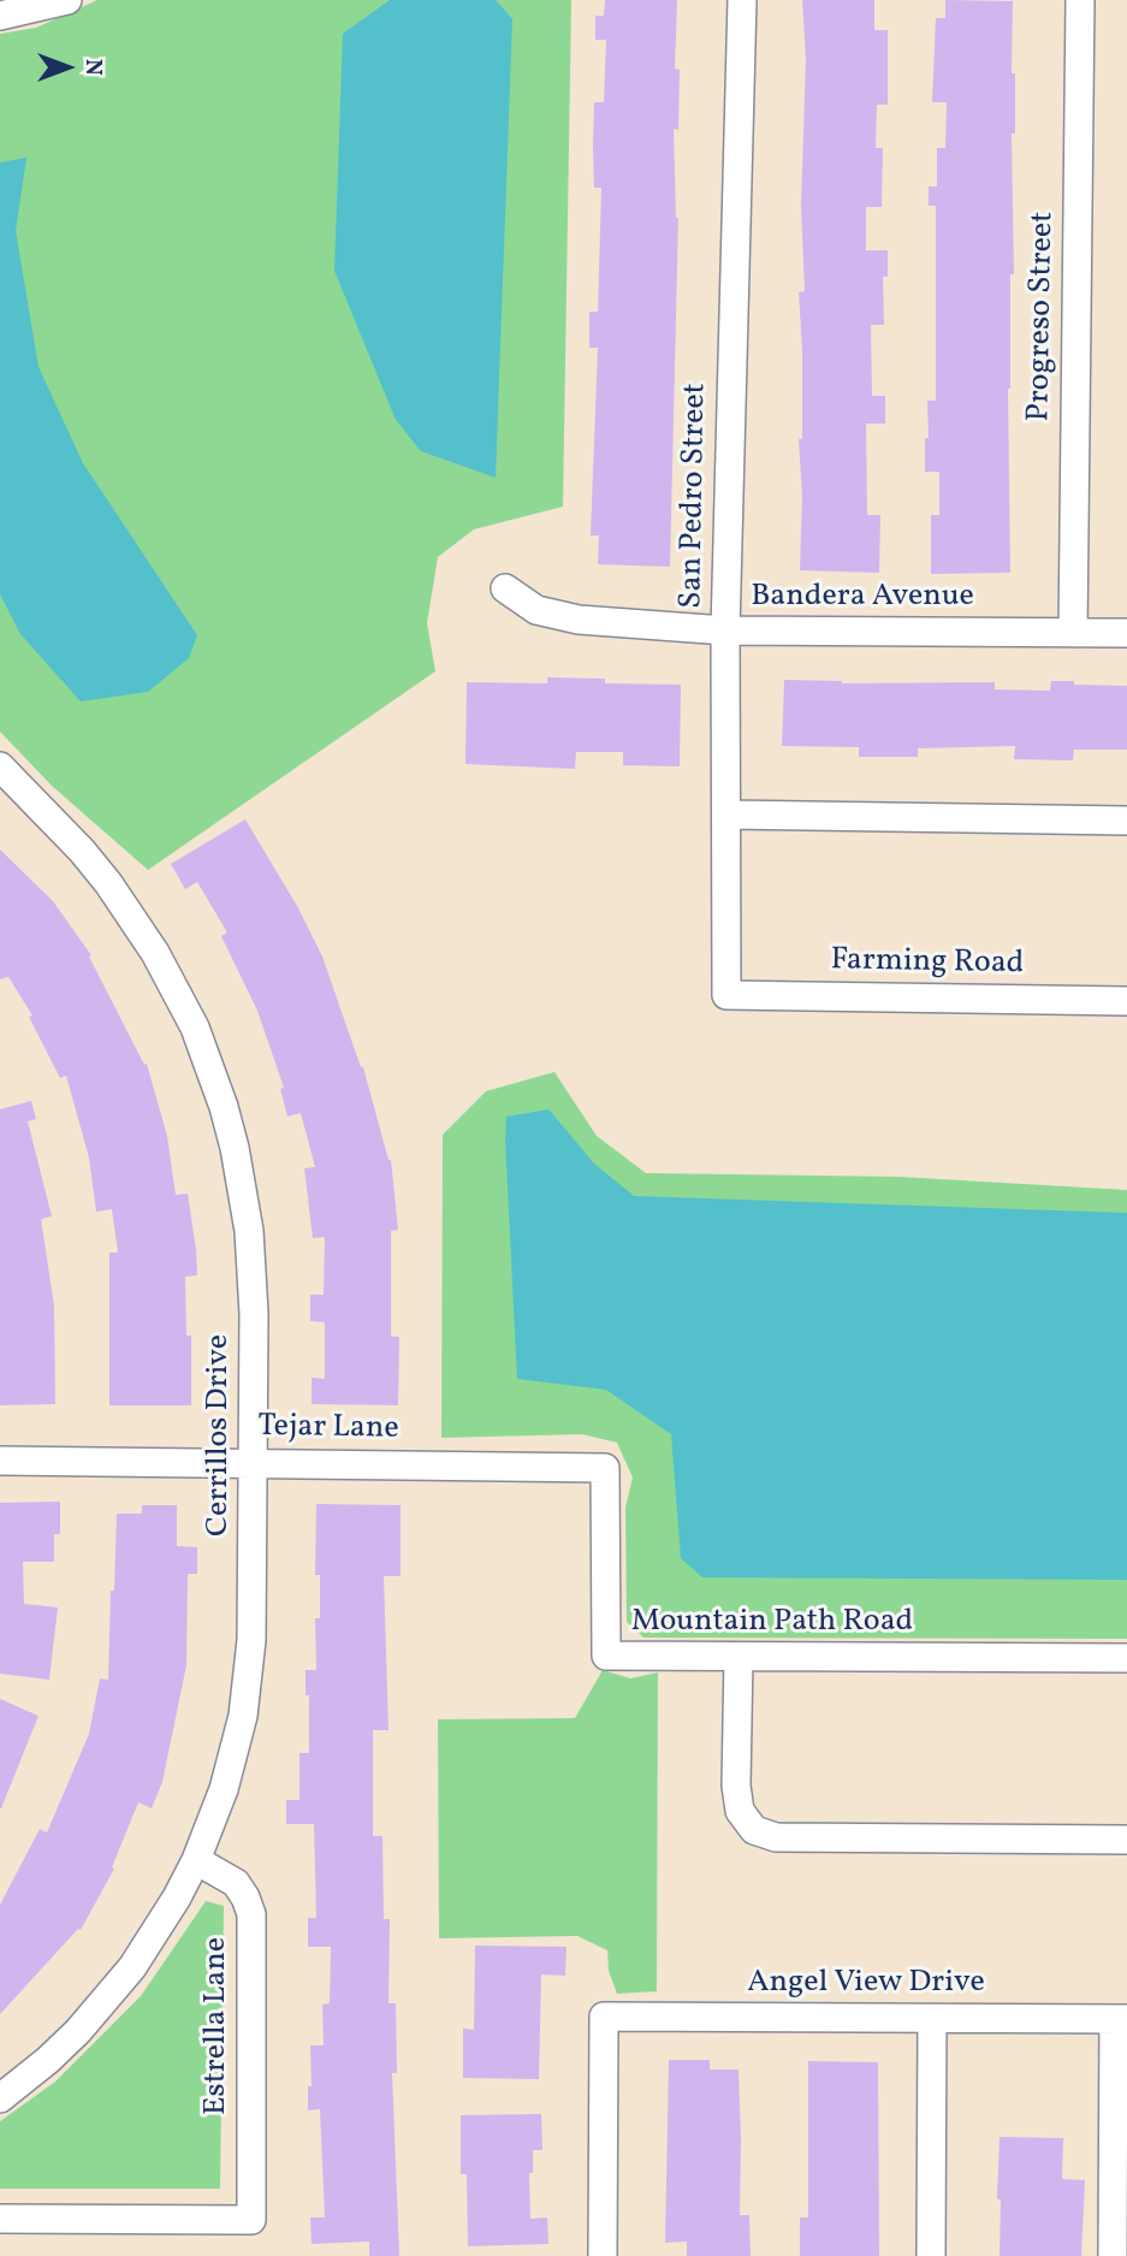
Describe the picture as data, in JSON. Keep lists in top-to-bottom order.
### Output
{
  "streets": {
    "street": [
      "Progreso Street",
      "San Pedro Street",
      "Bandera Avenue",
      "Farming Road",
      "Tejar Lane",
      "Cerrillos Drive",
      "Mountain Path Road",
      "Angel View Drive",
      "Estrella Lane"
    ]
  },
  "crossings": [
    ["Progreso Street", "Bandera Avenue"],
    ["San Pedro Street", "Bandera Avenue"],
    ["San Pedro Street", "Farming Road"],
    ["Tejar Lane", "Cerrillos Drive"],
    ["Tejar Lane", "Mountain Path Road"],
    ["Cerrillos Drive", "Estrella Lane"]
  ],
  "north": "right"
}
